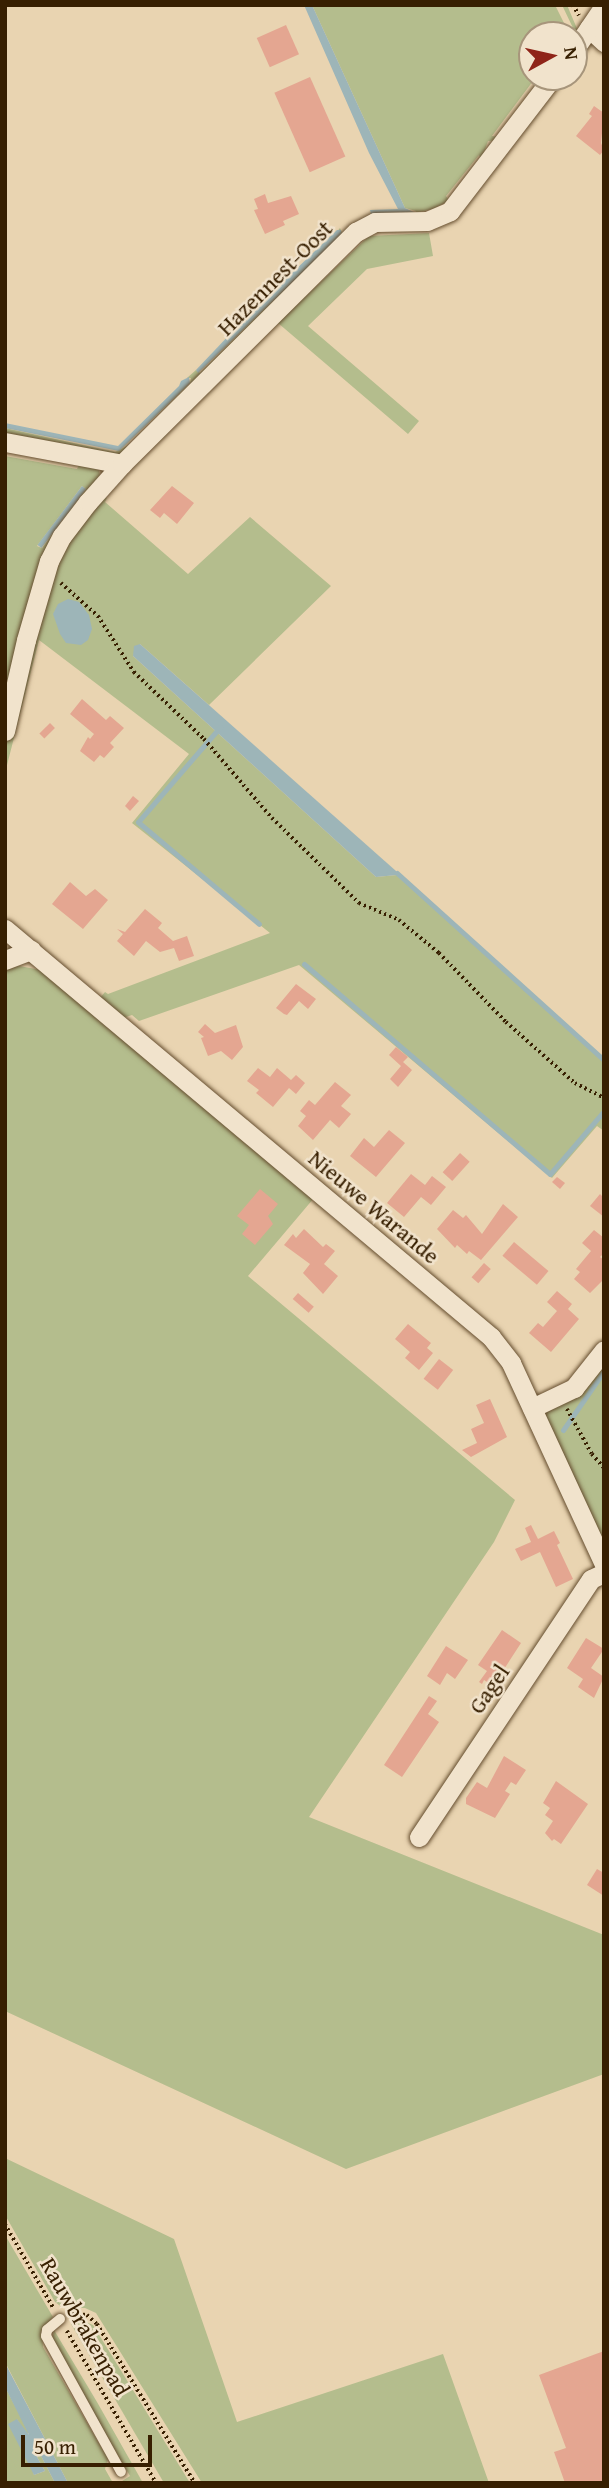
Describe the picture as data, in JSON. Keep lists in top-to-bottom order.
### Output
{
  "streets": {
    "street": ["Hazennest-Oost", "Nieuwe Warande", "Gagel"],
    "path": ["Rauwbrakenpad"]
  },
  "scale_bar": "50 m",
  "north": "right"
}
